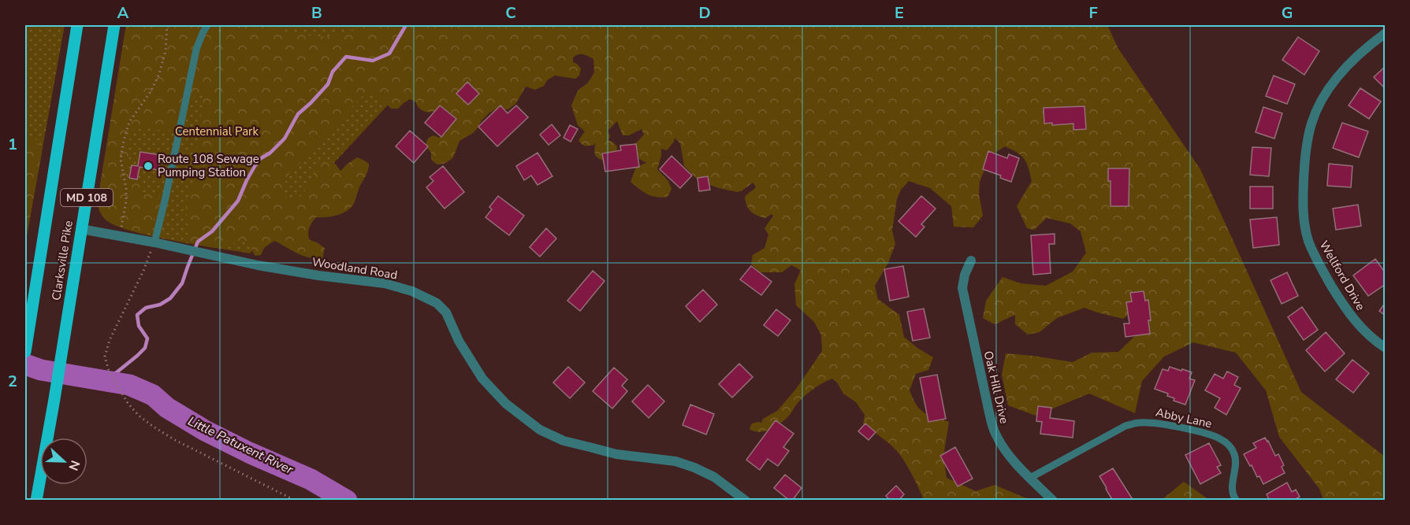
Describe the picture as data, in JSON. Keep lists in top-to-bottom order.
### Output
{
  "streets": {
    "main road": ["MD 108", "Clarksville Pike"],
    "street": ["Woodland Road", "Wellford Drive", "Oak Hill Drive"],
    "lane": ["Abby Lane"]
  },
  "crossings": [
    ["Clarksville Pike", "Woodland Road"],
    ["Oak Hill Drive", "Abby Lane"]
  ],
  "water": ["Little Patuxent River"],
  "parks": ["Centennial Park"],
  "places": ["Route 108 Sewage Pumping Station"],
  "north": "right",
  "grid": {
    "columns": [
      "A",
      "B",
      "C",
      "D",
      "E",
      "F",
      "G"
    ],
    "rows": ["1", "2"]
  }
}
